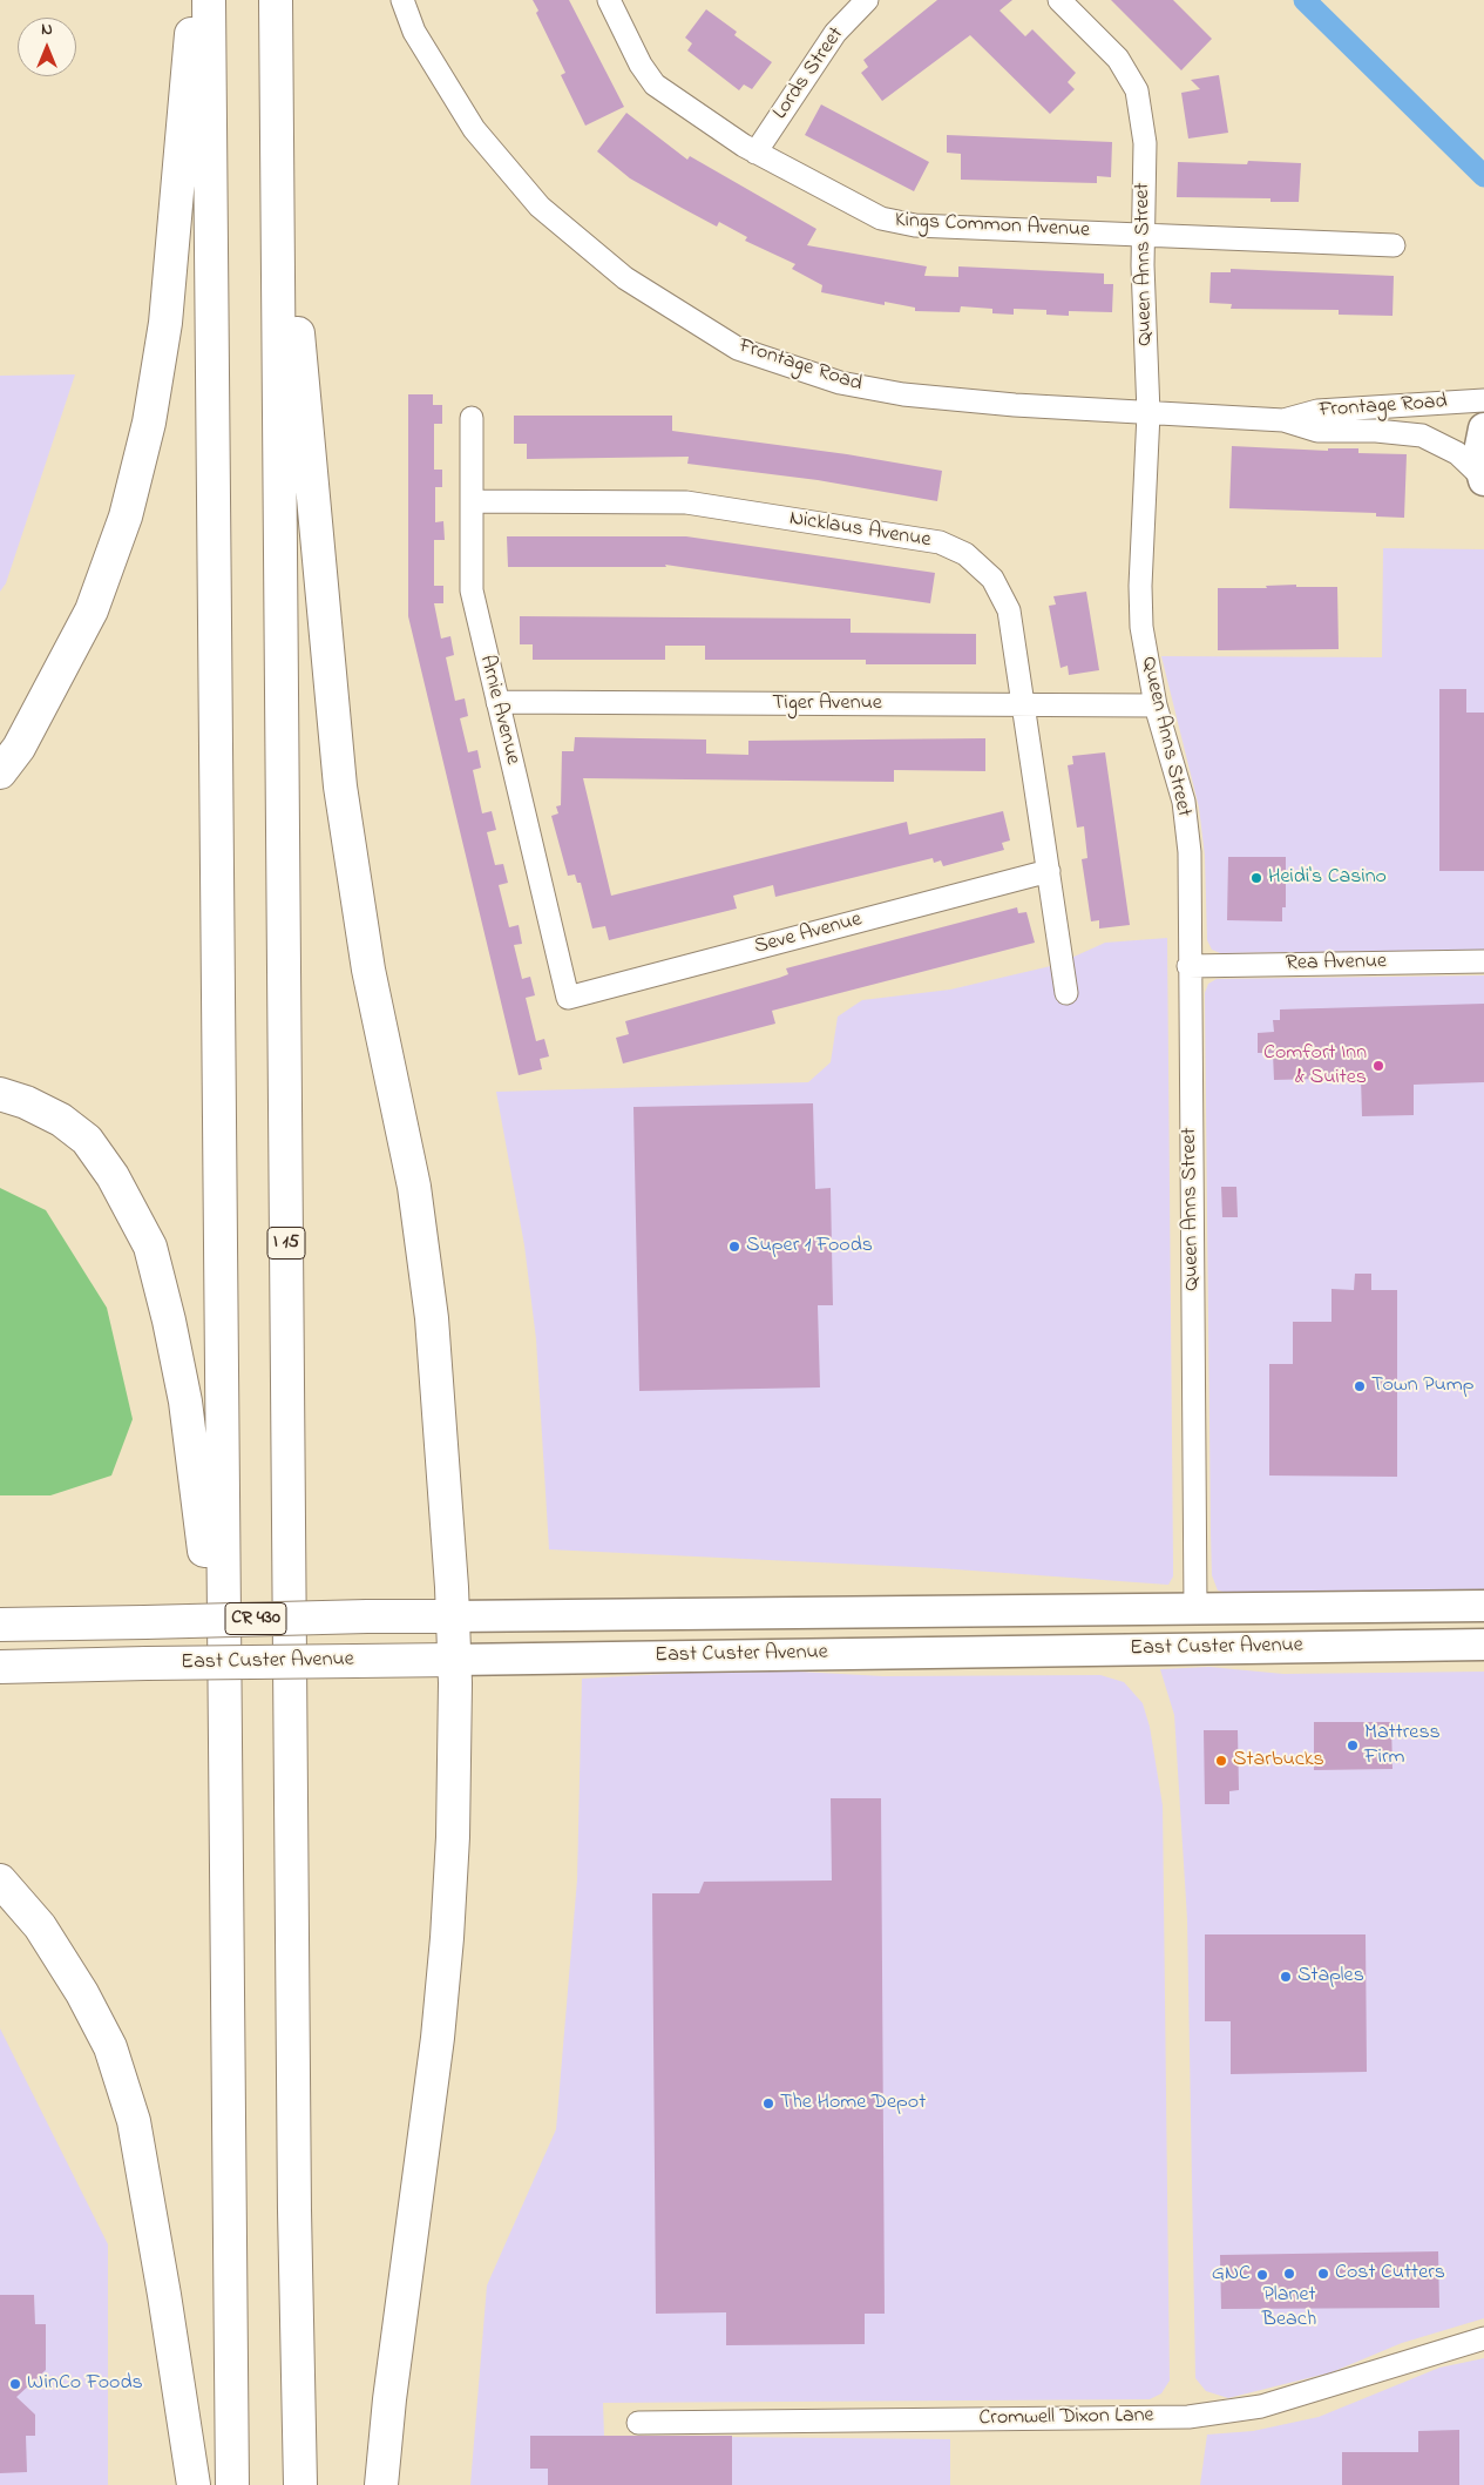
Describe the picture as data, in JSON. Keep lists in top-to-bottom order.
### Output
{
  "streets": {
    "main road": ["I 15", "CR 430", "East Custer Avenue"],
    "street": [
      "Lords Street",
      "Kings Common Avenue",
      "Queen Anns Street",
      "Frontage Road",
      "Nicklaus Avenue",
      "Tiger Avenue",
      "Arnie Avenue",
      "Seve Avenue",
      "Rea Avenue",
      "Cromwell Dixon Lane"
    ]
  },
  "crossings": [
    ["Lords Street", "Kings Common Avenue"],
    ["Kings Common Avenue", "Queen Anns Street"],
    ["Queen Anns Street", "Frontage Road"],
    ["Queen Anns Street", "Tiger Avenue"],
    ["Queen Anns Street", "Rea Avenue"],
    ["Queen Anns Street", "East Custer Avenue"],
    ["Nicklaus Avenue", "Tiger Avenue"],
    ["Nicklaus Avenue", "Arnie Avenue"],
    ["Nicklaus Avenue", "Seve Avenue"],
    ["Tiger Avenue", "Arnie Avenue"],
    ["Arnie Avenue", "Seve Avenue"]
  ],
  "places": [
    "Heidi's Casino",
    "Comfort Inn & Suites",
    "Super 1 Foods",
    "Town Pump",
    "Mattress Firm",
    "Starbucks",
    "Staples",
    "The Home Depot",
    "Planet Beach",
    "Cost Cutters",
    "GNC",
    "WinCo Foods"
  ],
  "north": "top"
}
